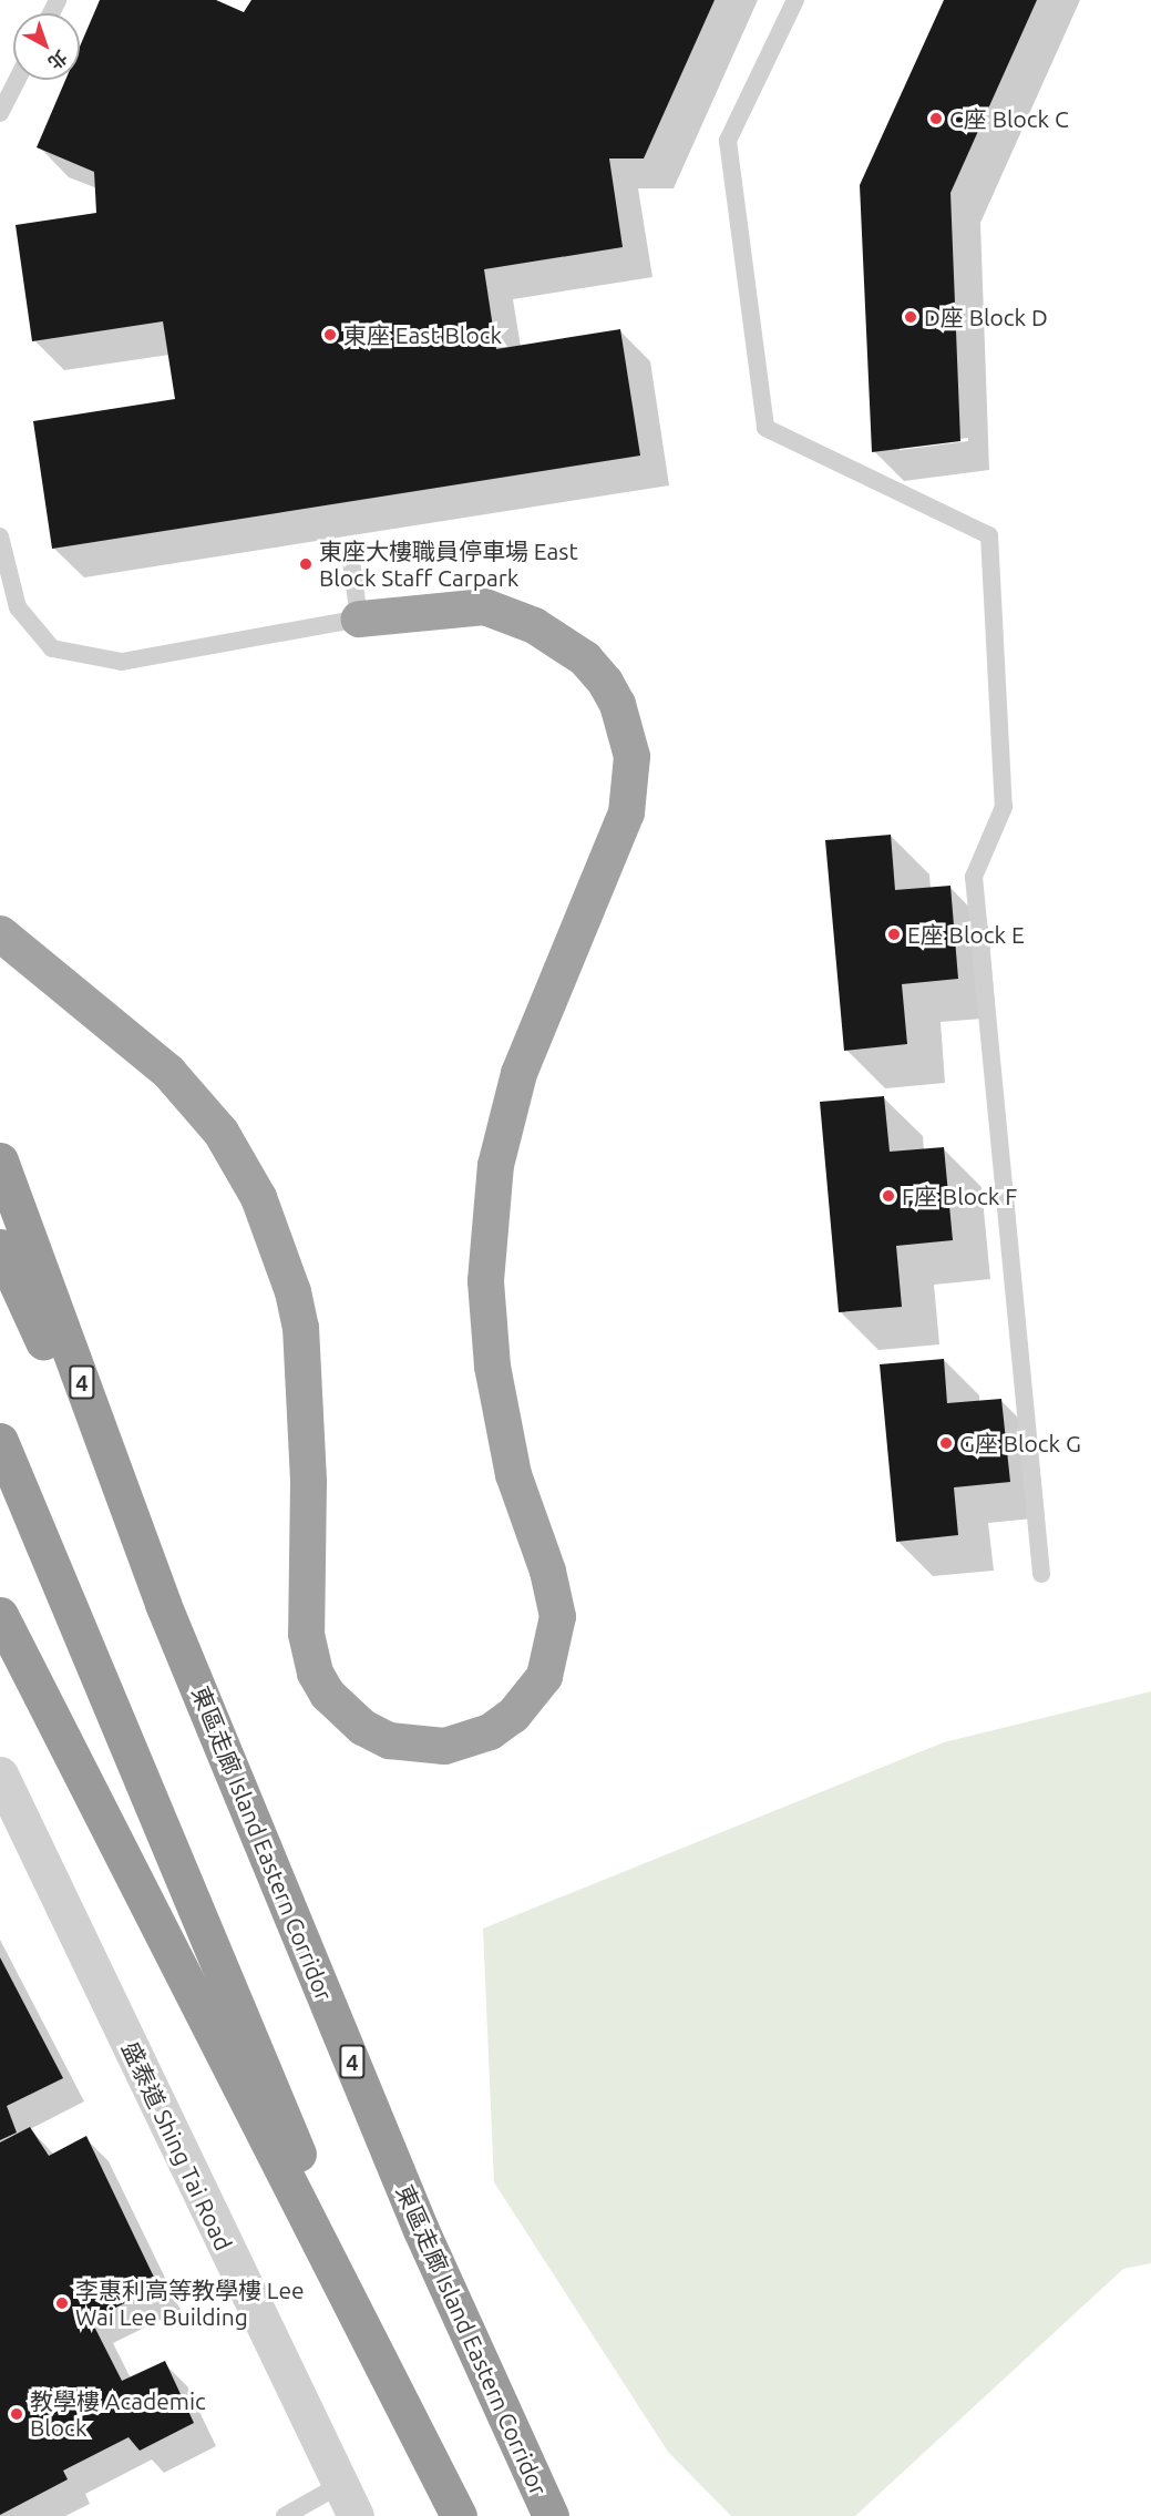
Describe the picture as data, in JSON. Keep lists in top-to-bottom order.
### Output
{
  "streets": {
    "highway": ["4", "東區走廊 Island Eastern Corridor"],
    "street": ["盛泰道 Shing Tai Road"]
  },
  "places": [
    "C座 Block C",
    "D座 Block D",
    "東座 East Block",
    "東座大樓職員停車場 East Block Staff Carpark",
    "E座 Block E",
    "F座 Block F",
    "G座 Block G",
    "李惠利高等教學樓 Lee Wai Lee Building",
    "教學樓 Academic Block"
  ],
  "north": "bottom right"
}
